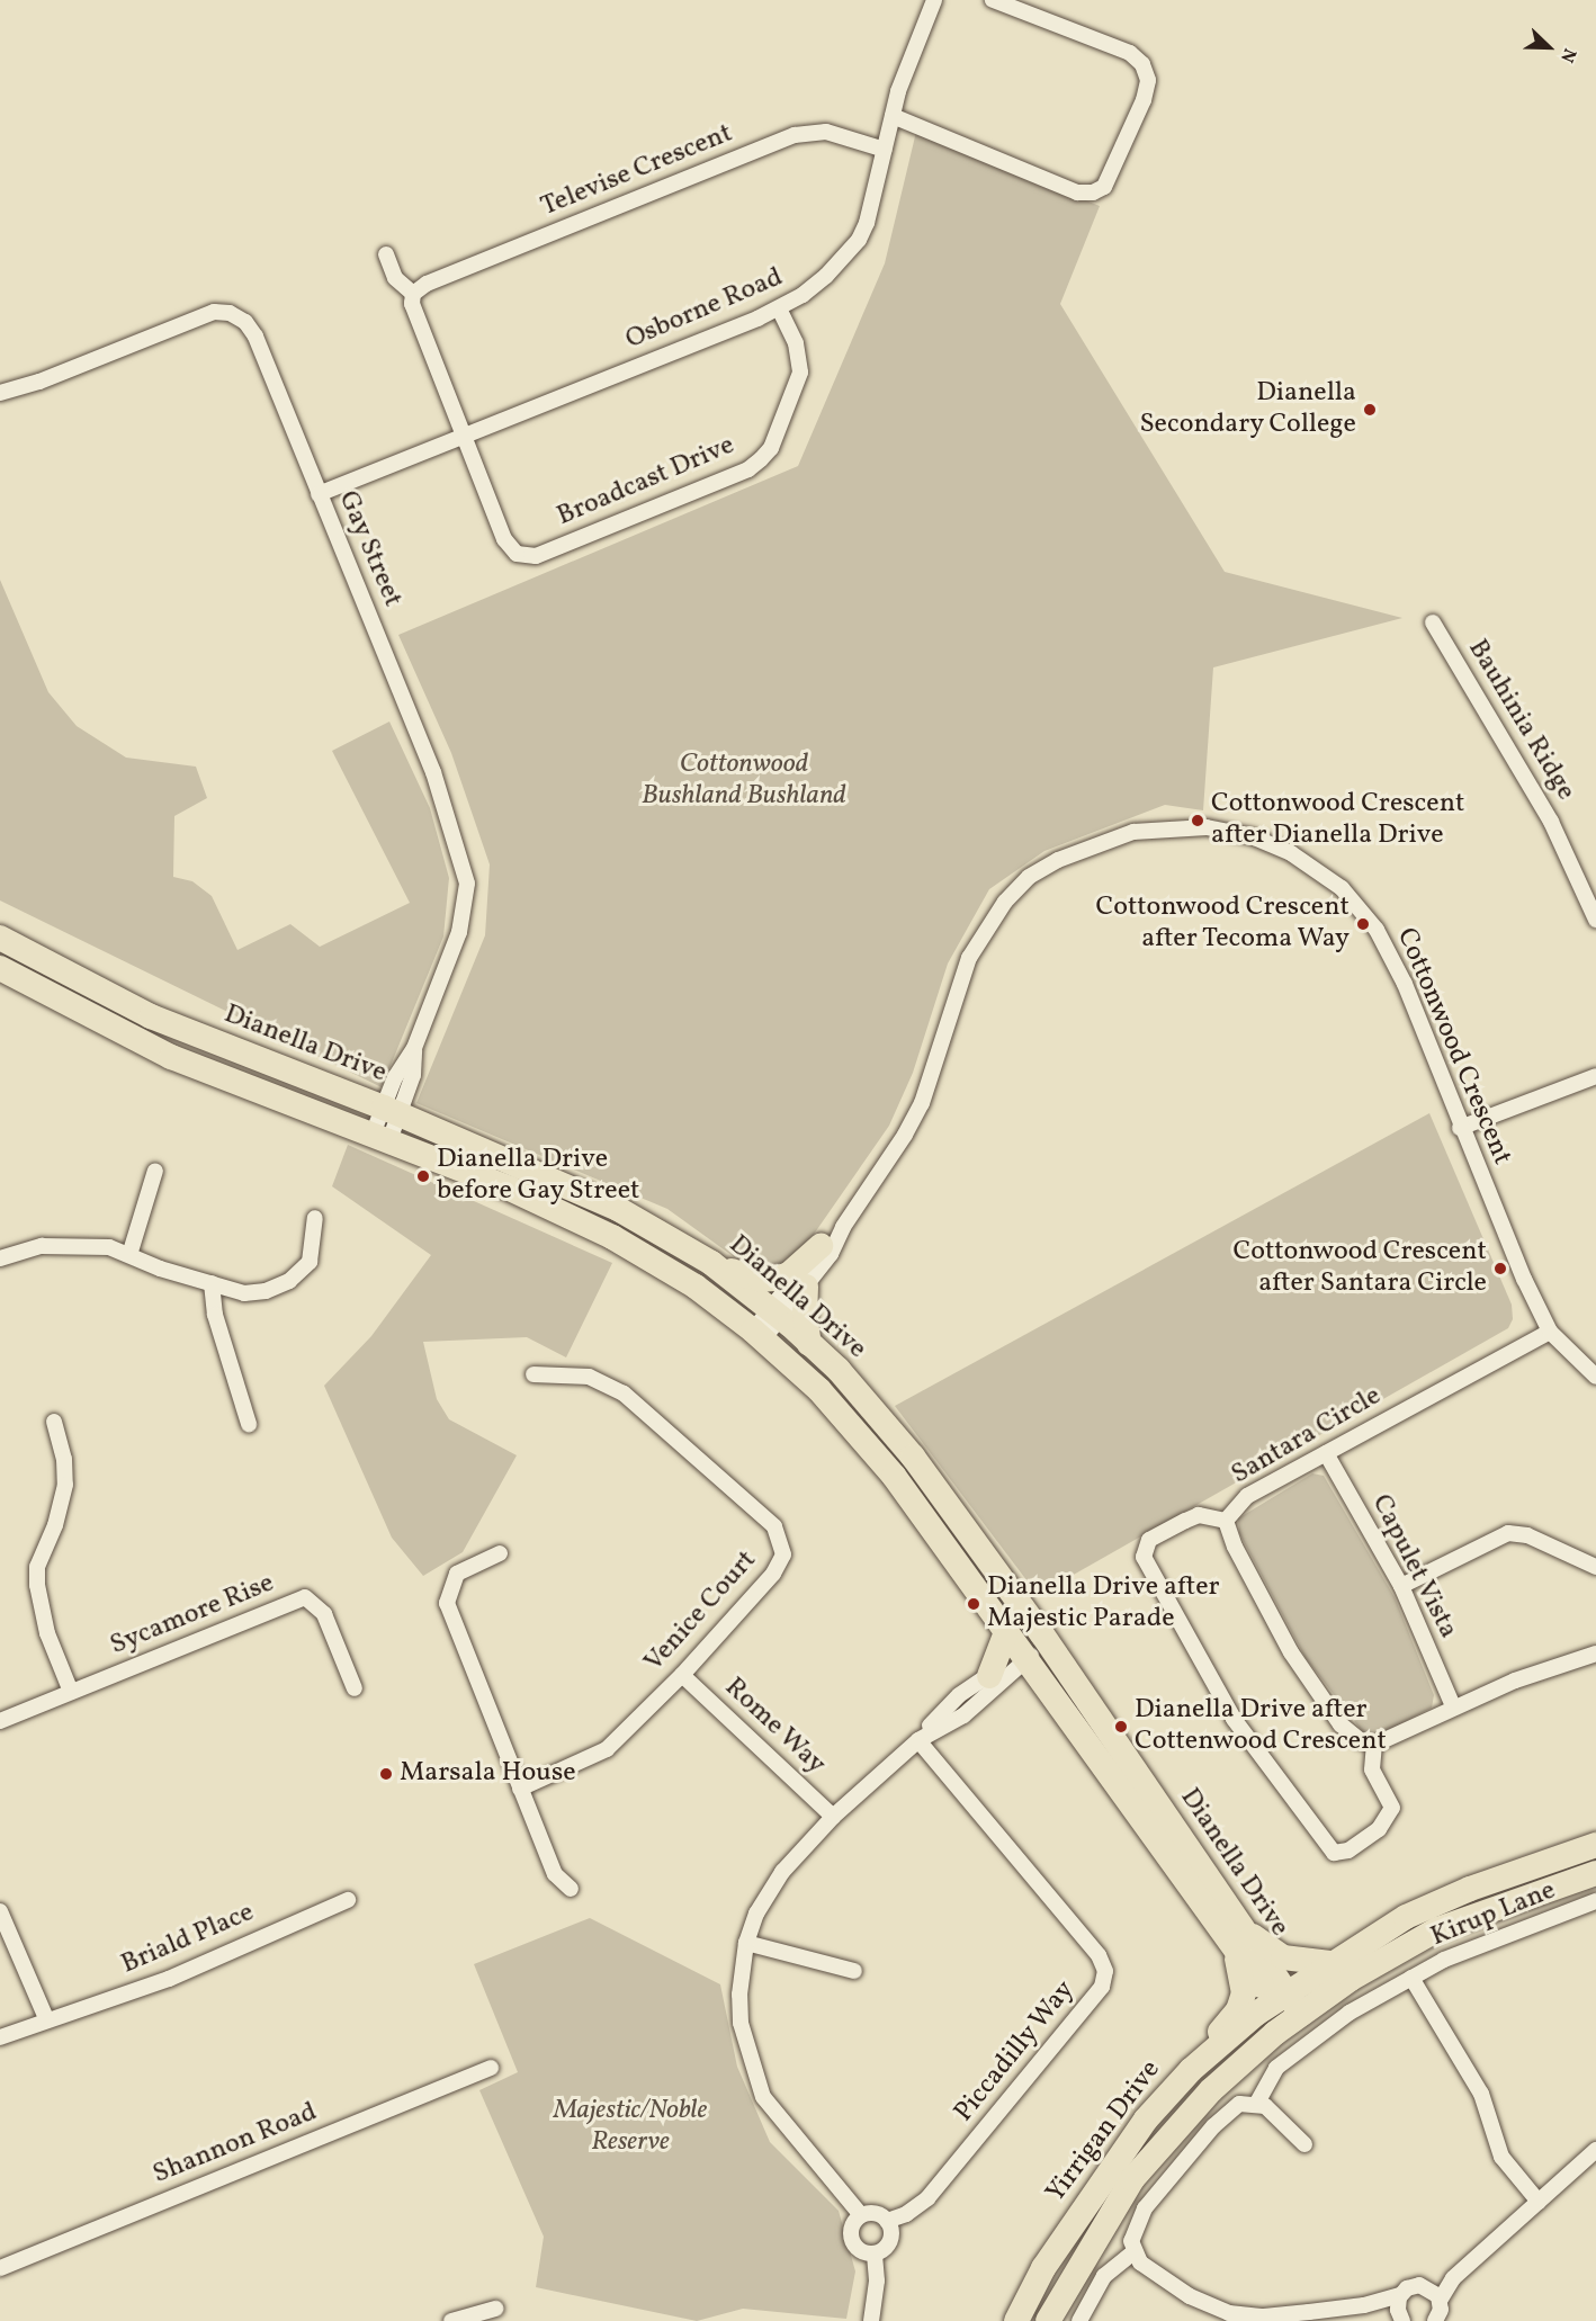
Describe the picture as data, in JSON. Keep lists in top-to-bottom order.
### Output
{
  "streets": {
    "main road": ["Dianella Drive", "Yirrigan Drive"],
    "street": [
      "Televise Crescent",
      "Osborne Road",
      "Broadcast Drive",
      "Gay Street",
      "Bauhinia Ridge",
      "Cottonwood Crescent",
      "Santara Circle",
      "Capulet Vista",
      "Venice Court",
      "Sycamore Rise",
      "Rome Way",
      "Kirup Lane",
      "Briald Place",
      "Piccadilly Way",
      "Shannon Road"
    ]
  },
  "crossings": [
    ["Televise Crescent", "Osborne Road"],
    ["Osborne Road", "Broadcast Drive"],
    ["Osborne Road", "Gay Street"],
    ["Gay Street", "Dianella Drive"],
    ["Dianella Drive", "Cottonwood Crescent"],
    ["Dianella Drive", "Yirrigan Drive"],
    ["Cottonwood Crescent", "Santara Circle"],
    ["Santara Circle", "Capulet Vista"],
    ["Venice Court", "Rome Way"]
  ],
  "parks": ["Cottonwood Bushland Bushland", "Majestic/Noble Reserve"],
  "places": [
    "Dianella Secondary College",
    "Cottonwood Crescent after Dianella Drive",
    "Cottonwood Crescent after Tecoma Way",
    "Dianella Drive before Gay Street",
    "Cottonwood Crescent after Santara Circle",
    "Dianella Drive after Majestic Parade",
    "Dianella Drive after Cottenwood Crescent",
    "Marsala House"
  ],
  "north": "bottom right"
}
